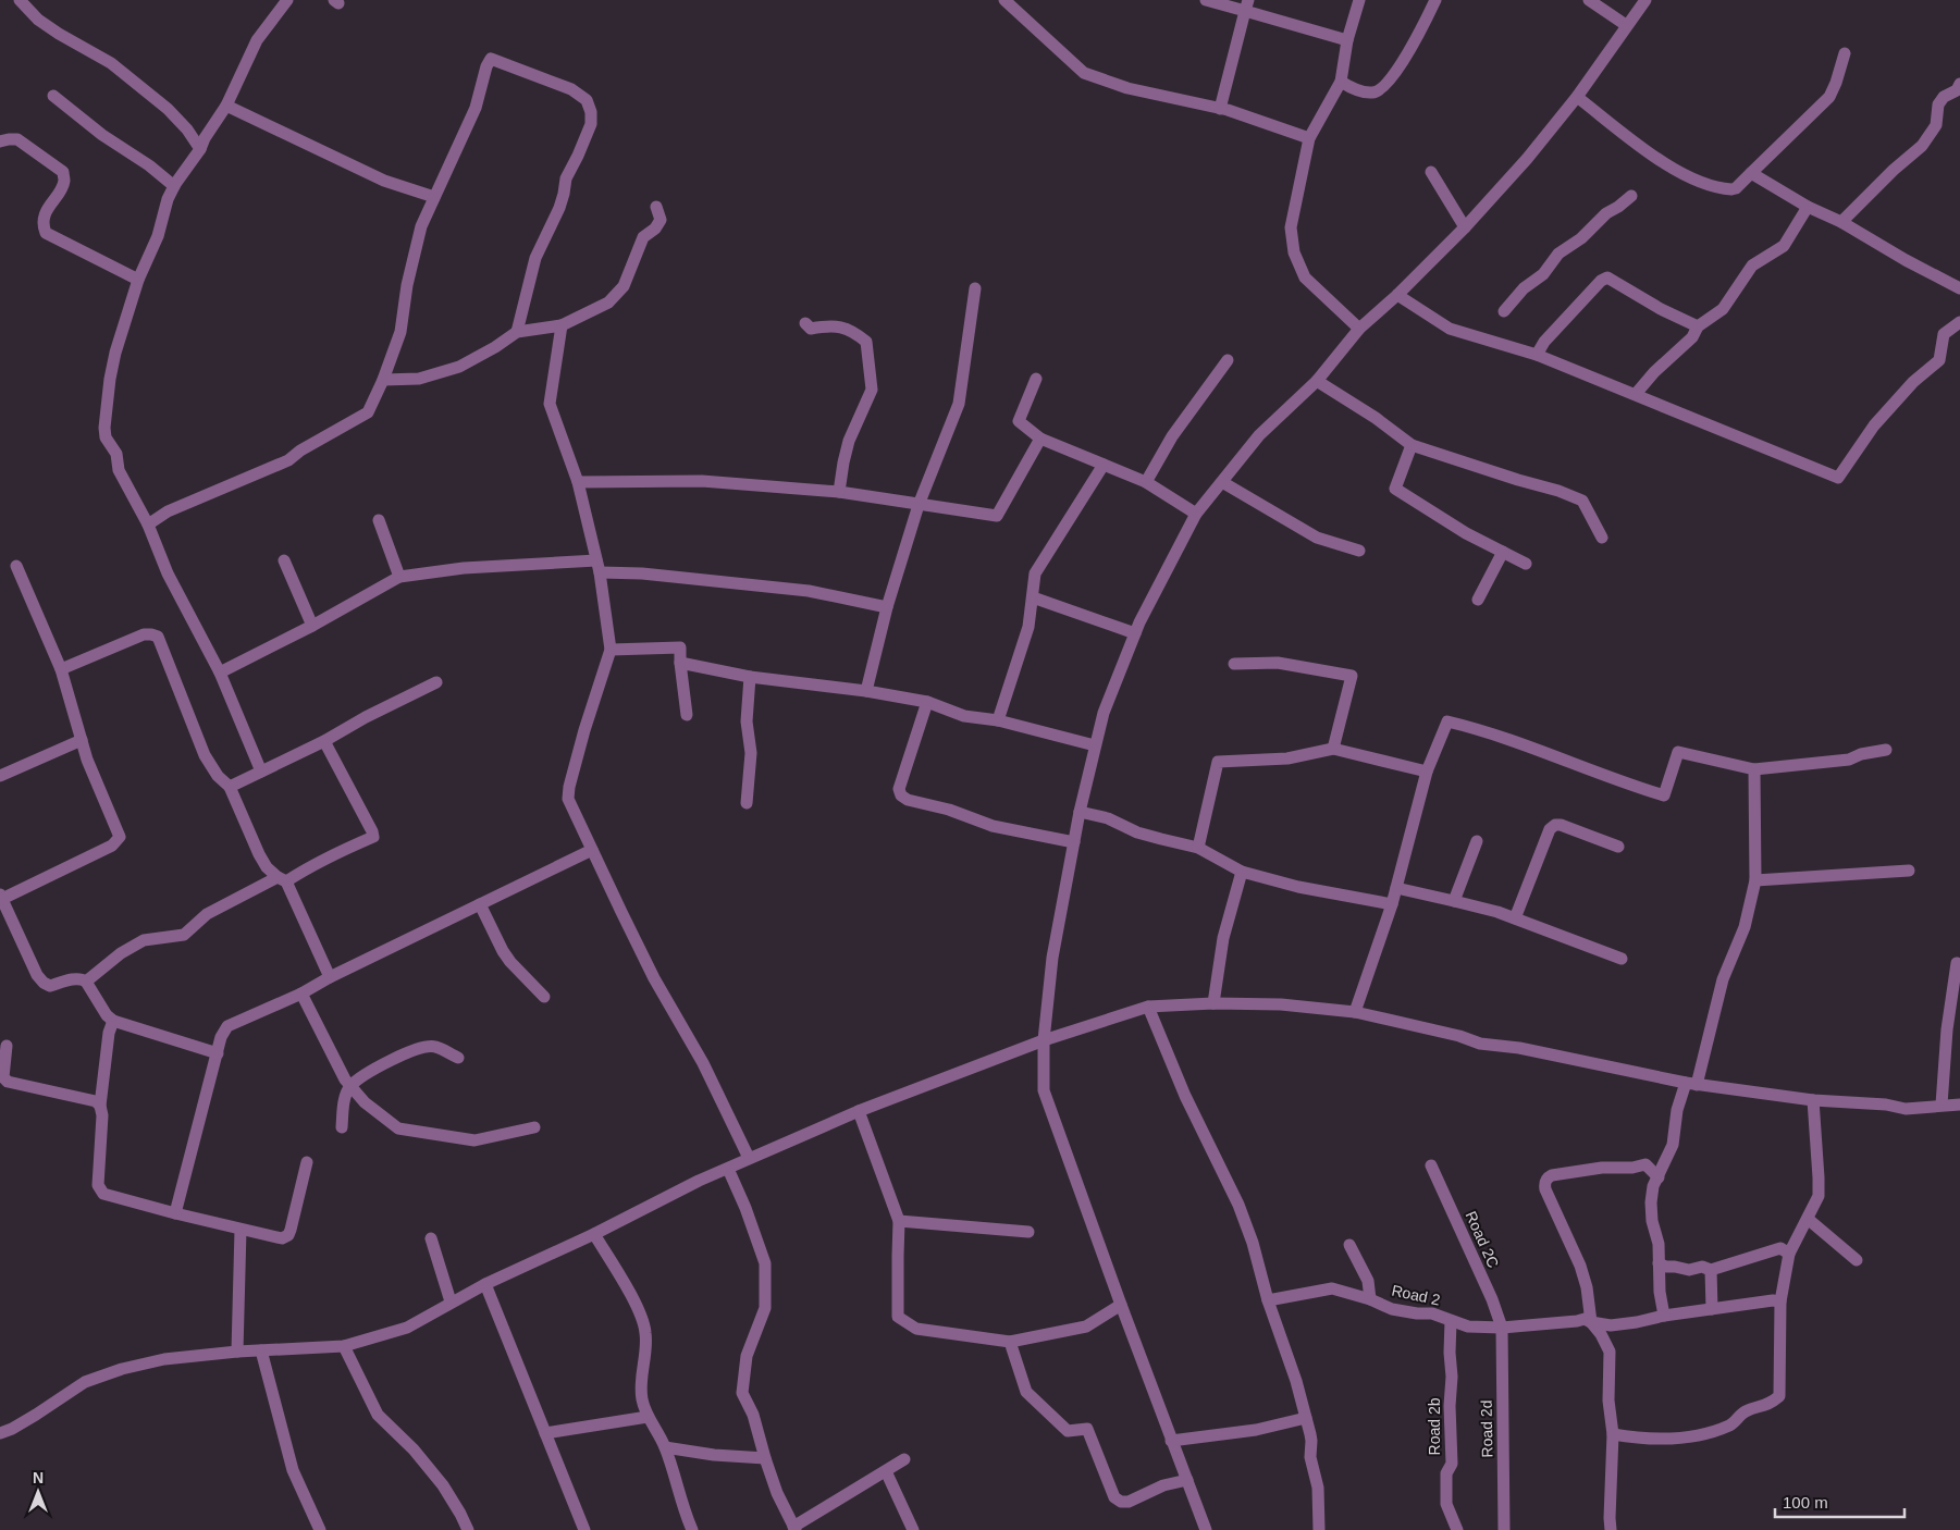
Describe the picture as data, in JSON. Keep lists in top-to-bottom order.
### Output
{
  "streets": {
    "street": [
      "Road 2C",
      "Road 2",
      "Road 2b",
      "Road 2d"
    ]
  },
  "crossings": [
    ["Road 2C", "Road 2"],
    ["Road 2C", "Road 2d"],
    ["Road 2", "Road 2b"],
    ["Road 2", "Road 2d"]
  ],
  "scale_bar": "100 m",
  "north": "top"
}
